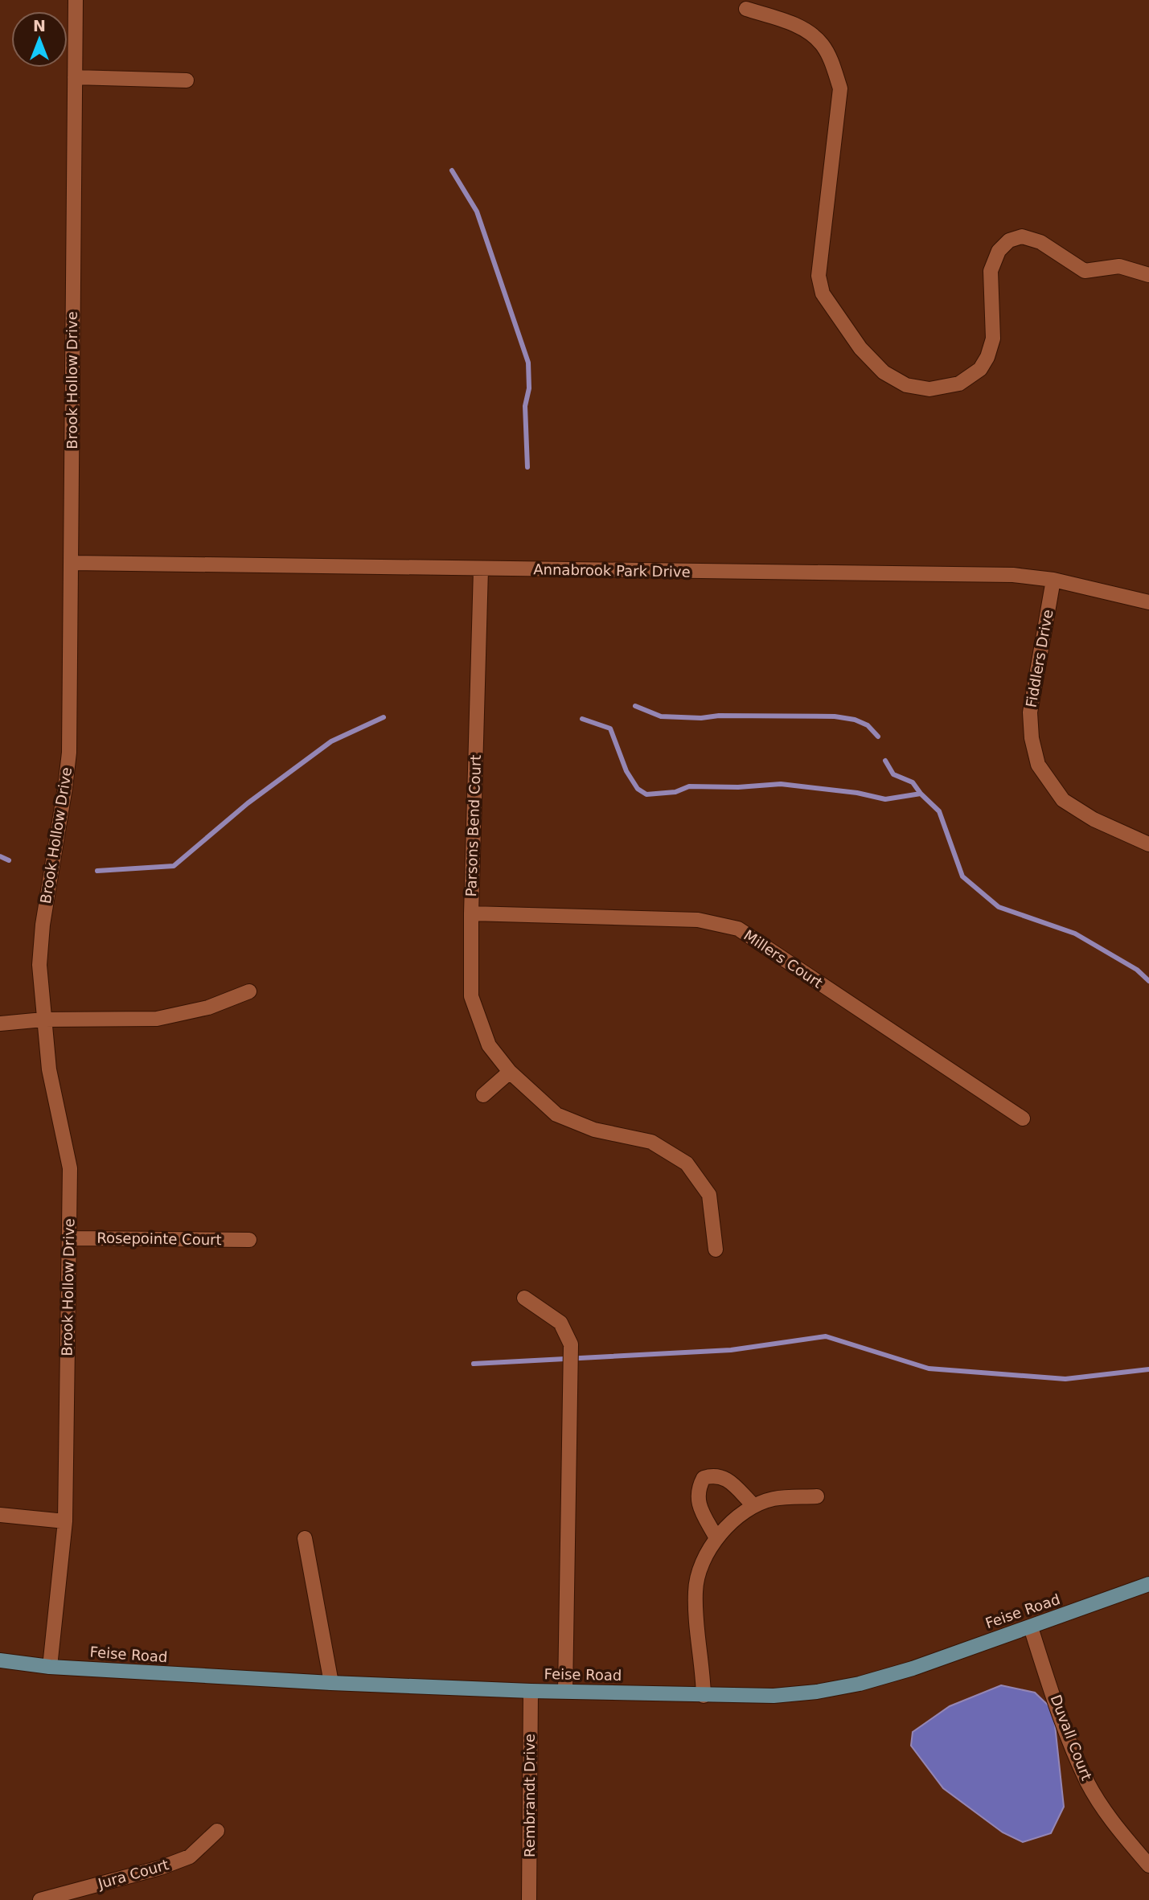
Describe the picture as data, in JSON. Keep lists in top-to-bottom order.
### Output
{
  "streets": {
    "main road": ["Feise Road"],
    "street": [
      "Brook Hollow Drive",
      "Annabrook Park Drive",
      "Fiddlers Drive",
      "Parsons Bend Court",
      "Millers Court",
      "Rosepointe Court",
      "Duvall Court",
      "Rembrandt Drive",
      "Jura Court"
    ]
  },
  "crossings": [
    ["Brook Hollow Drive", "Annabrook Park Drive"],
    ["Brook Hollow Drive", "Rosepointe Court"],
    ["Brook Hollow Drive", "Feise Road"],
    ["Annabrook Park Drive", "Fiddlers Drive"],
    ["Annabrook Park Drive", "Parsons Bend Court"],
    ["Parsons Bend Court", "Millers Court"],
    ["Feise Road", "Duvall Court"],
    ["Feise Road", "Rembrandt Drive"]
  ],
  "north": "top"
}
